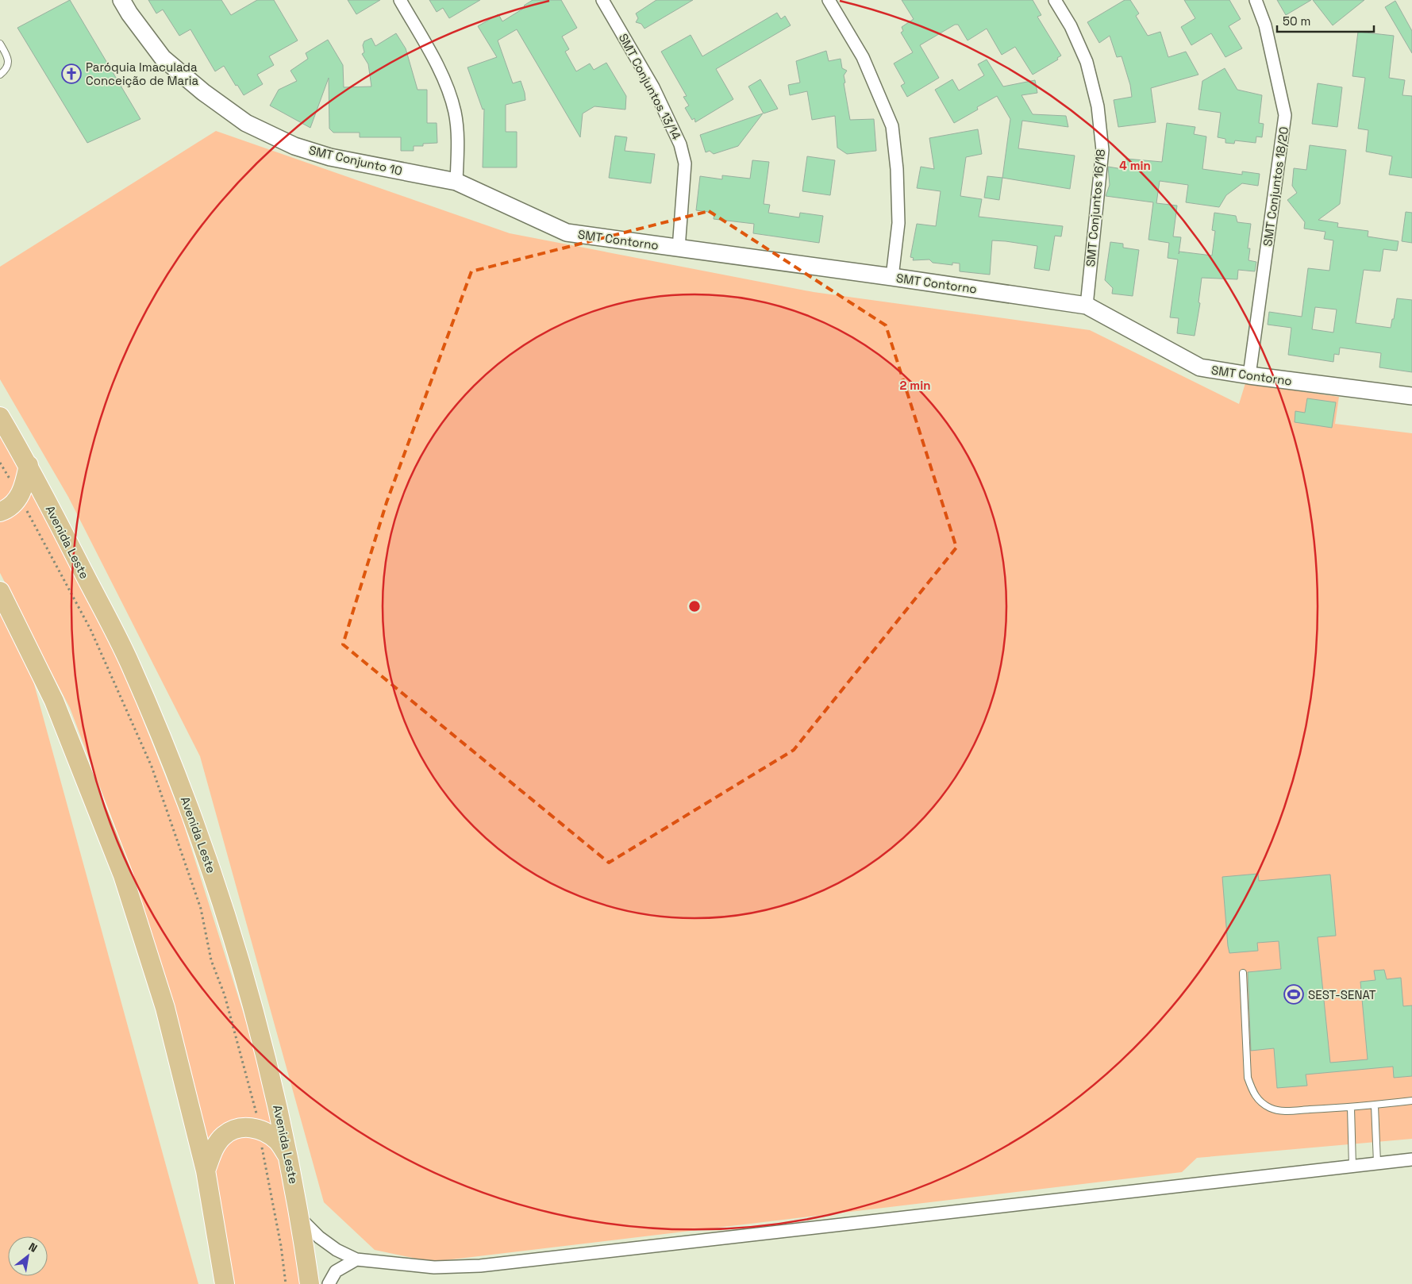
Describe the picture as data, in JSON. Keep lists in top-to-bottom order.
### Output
{
  "streets": {
    "main road": ["Avenida Leste"],
    "street": [
      "SMT Conjuntos 13/14",
      "SMT Conjunto 10",
      "SMT Conjuntos 18/20",
      "SMT Conjuntos 16/18",
      "SMT Contorno"
    ]
  },
  "crossings": [
    ["SMT Conjuntos 13/14", "SMT Contorno"],
    ["SMT Conjunto 10", "SMT Contorno"],
    ["SMT Conjuntos 18/20", "SMT Contorno"],
    ["SMT Conjuntos 16/18", "SMT Contorno"]
  ],
  "places": {
    "church": ["Paróquia Imaculada Conceição de Maria"],
    "sports": ["SEST-SENAT"]
  },
  "scale_bar": "50 m",
  "north": "top right",
  "rings": ["4 min", "2 min"]
}
